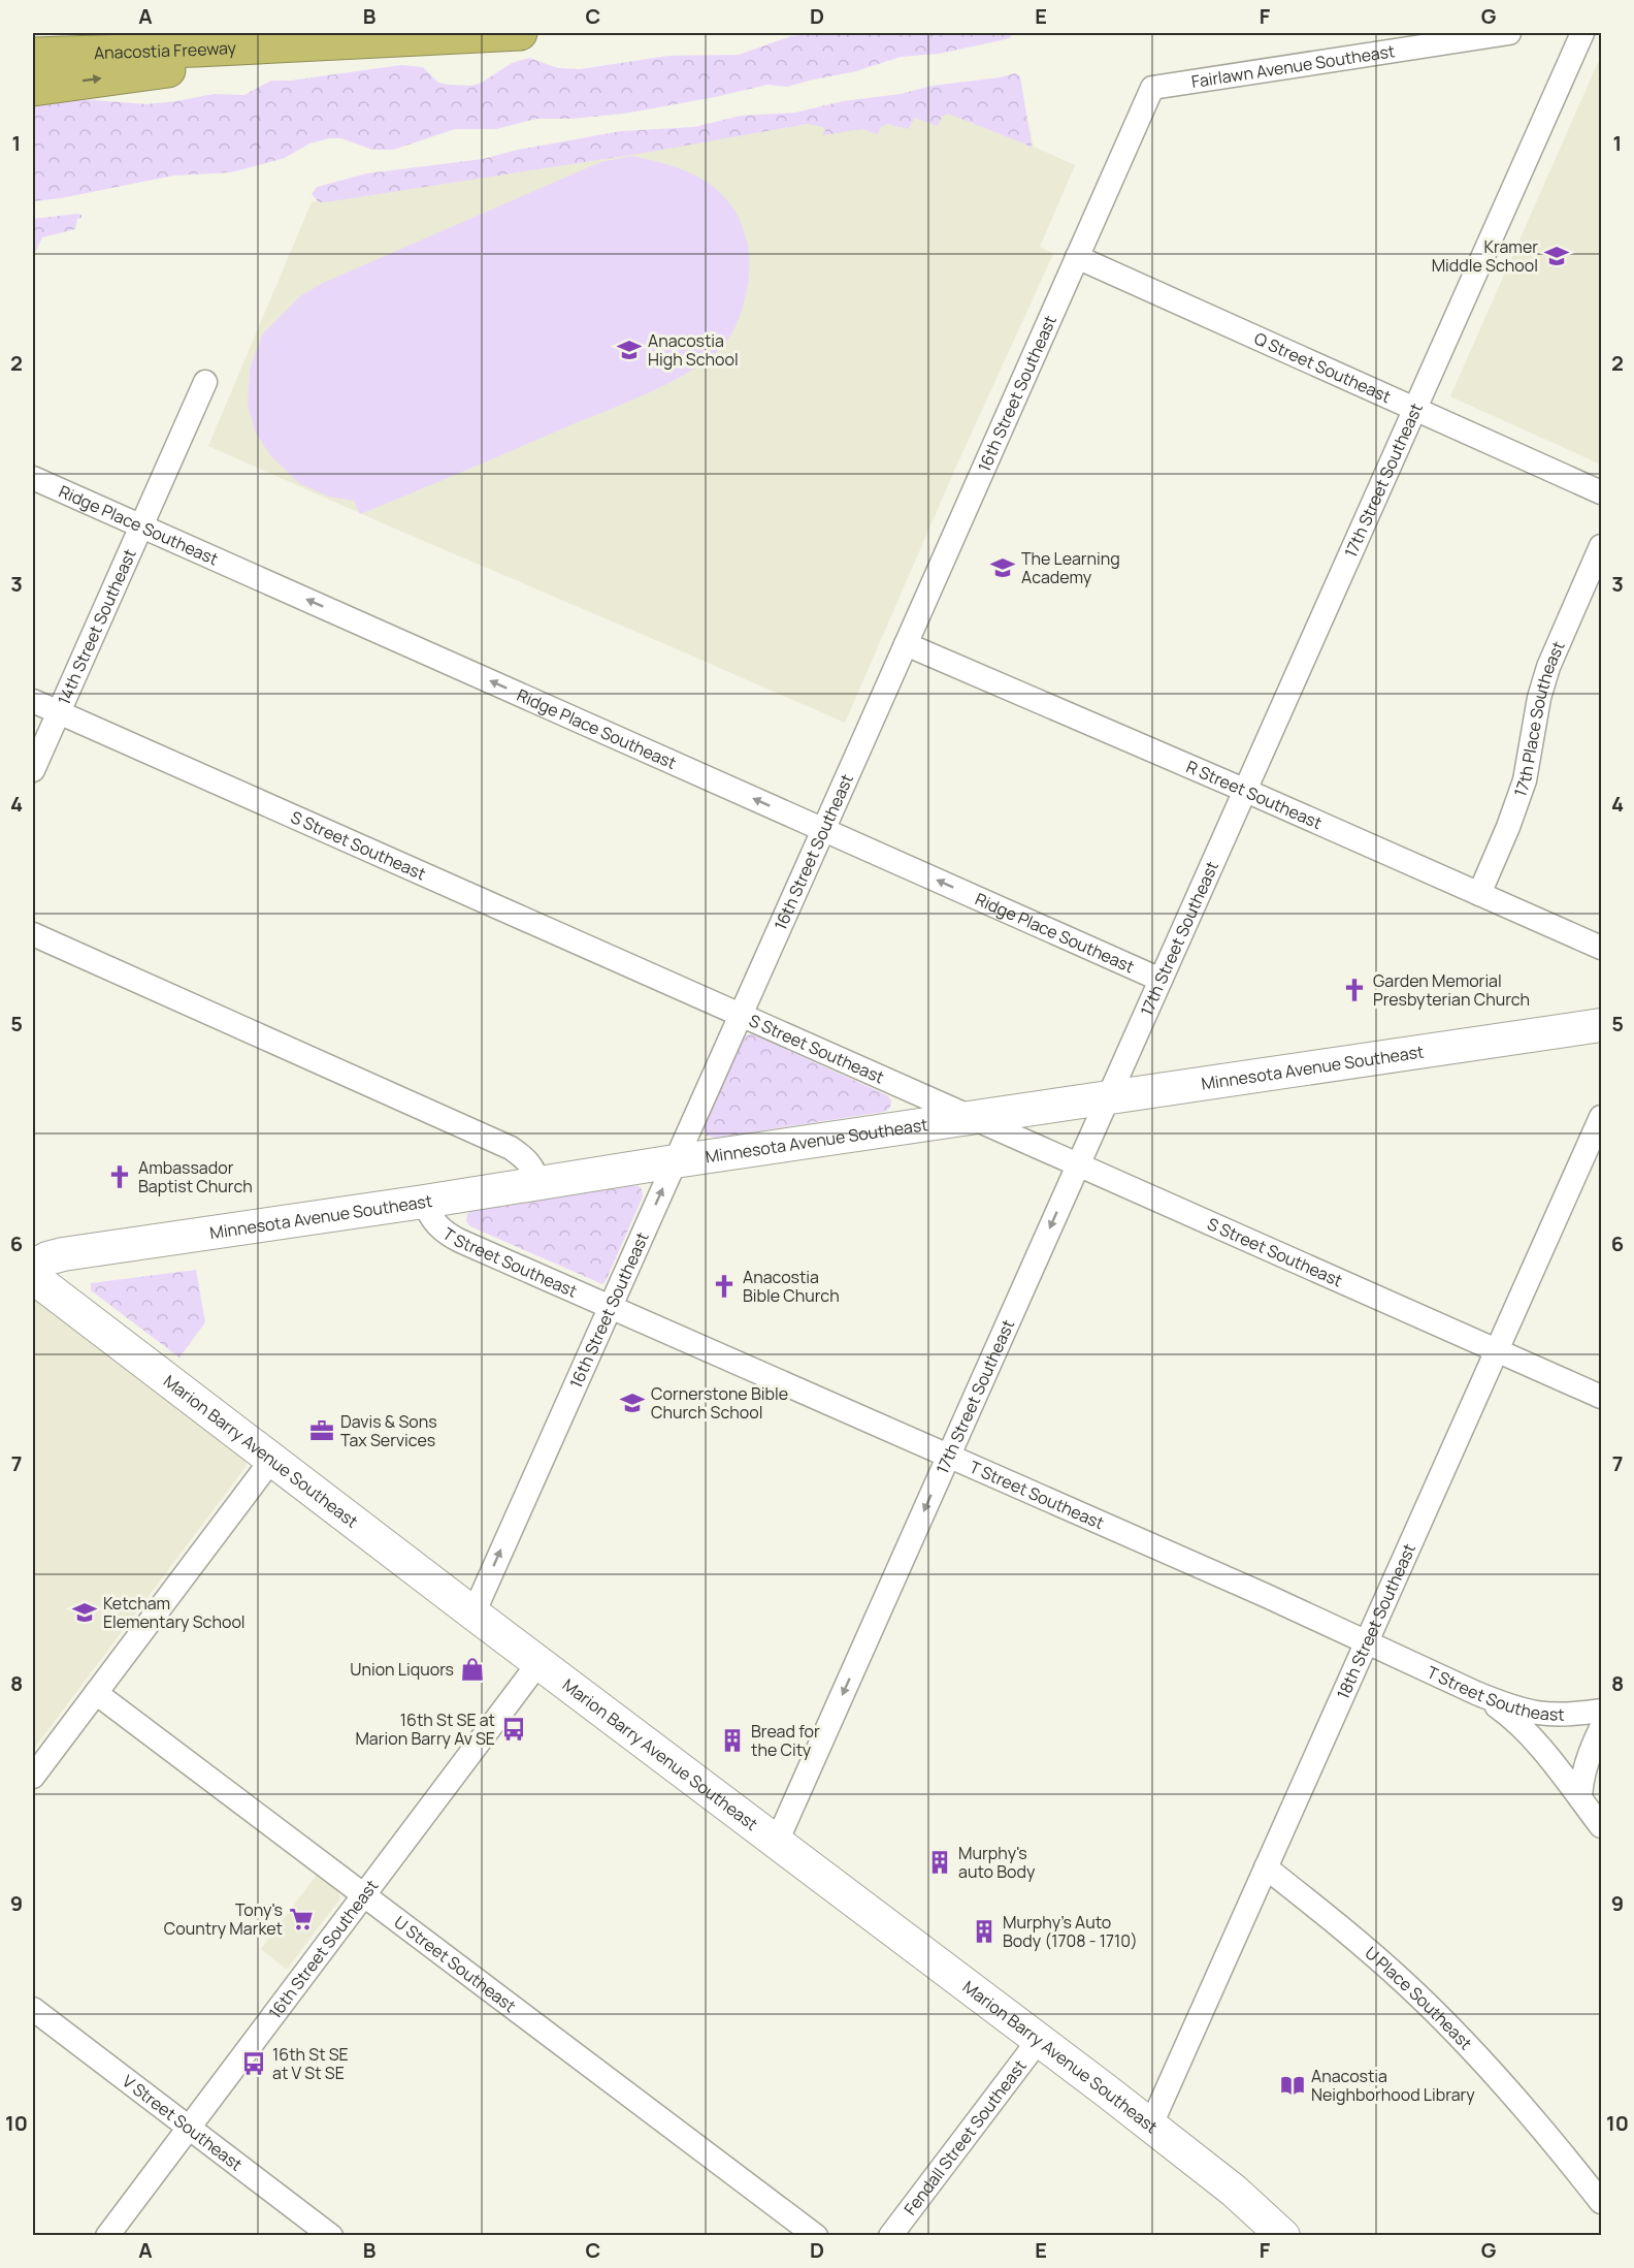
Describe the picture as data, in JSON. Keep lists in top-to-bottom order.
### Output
{
  "streets": {
    "highway": ["Anacostia Freeway"],
    "main road": ["Minnesota Avenue Southeast", "Marion Barry Avenue Southeast"],
    "street": [
      "Fairlawn Avenue Southeast",
      "Q Street Southeast",
      "16th Street Southeast",
      "17th Street Southeast",
      "Ridge Place Southeast",
      "14th Street Southeast",
      "17th Place Southeast",
      "R Street Southeast",
      "S Street Southeast",
      "T Street Southeast",
      "18th Street Southeast",
      "U Street Southeast",
      "U Place Southeast",
      "V Street Southeast",
      "Fendall Street Southeast"
    ]
  },
  "crossings": [
    ["Fairlawn Avenue Southeast", "16th Street Southeast"],
    ["Q Street Southeast", "16th Street Southeast"],
    ["Q Street Southeast", "17th Street Southeast"],
    ["16th Street Southeast", "Ridge Place Southeast"],
    ["16th Street Southeast", "R Street Southeast"],
    ["16th Street Southeast", "S Street Southeast"],
    ["16th Street Southeast", "Minnesota Avenue Southeast"],
    ["16th Street Southeast", "T Street Southeast"],
    ["16th Street Southeast", "Marion Barry Avenue Southeast"],
    ["16th Street Southeast", "U Street Southeast"],
    ["16th Street Southeast", "V Street Southeast"],
    ["17th Street Southeast", "Ridge Place Southeast"],
    ["17th Street Southeast", "R Street Southeast"],
    ["17th Street Southeast", "S Street Southeast"],
    ["17th Street Southeast", "Minnesota Avenue Southeast"],
    ["17th Street Southeast", "T Street Southeast"],
    ["17th Street Southeast", "Marion Barry Avenue Southeast"],
    ["Ridge Place Southeast", "14th Street Southeast"],
    ["14th Street Southeast", "S Street Southeast"],
    ["17th Place Southeast", "R Street Southeast"],
    ["S Street Southeast", "Minnesota Avenue Southeast"],
    ["S Street Southeast", "18th Street Southeast"],
    ["Minnesota Avenue Southeast", "T Street Southeast"],
    ["T Street Southeast", "18th Street Southeast"],
    ["Marion Barry Avenue Southeast", "18th Street Southeast"],
    ["Marion Barry Avenue Southeast", "Fendall Street Southeast"],
    ["18th Street Southeast", "U Place Southeast"]
  ],
  "one_way": ["17th Street Southeast", "Ridge Place Southeast"],
  "places": {
    "school or university": [
      "Kramer Middle School",
      "Anacostia High School",
      "The Learning Academy",
      "Cornerstone Bible Church School",
      "Ketcham Elementary School"
    ],
    "church": ["Garden Memorial Presbyterian Church", "Ambassador Baptist Church", "Anacostia Bible Church"],
    "office": ["Davis & Sons Tax Services"],
    "shop": ["Union Liquors"],
    "bus stop": ["16th St SE at Marion Barry Av SE", "16th St SE at V St SE"],
    "building": ["Bread for the City", "Murphy's auto Body", "Murphy's Auto Body (1708 - 1710)"],
    "supermarket": ["Tony's Country Market"],
    "library": ["Anacostia Neighborhood Library"]
  },
  "grid": {
    "columns": [
      "A",
      "B",
      "C",
      "D",
      "E",
      "F",
      "G"
    ],
    "rows": [
      "1",
      "2",
      "3",
      "4",
      "5",
      "6",
      "7",
      "8",
      "9",
      "10"
    ]
  }
}
